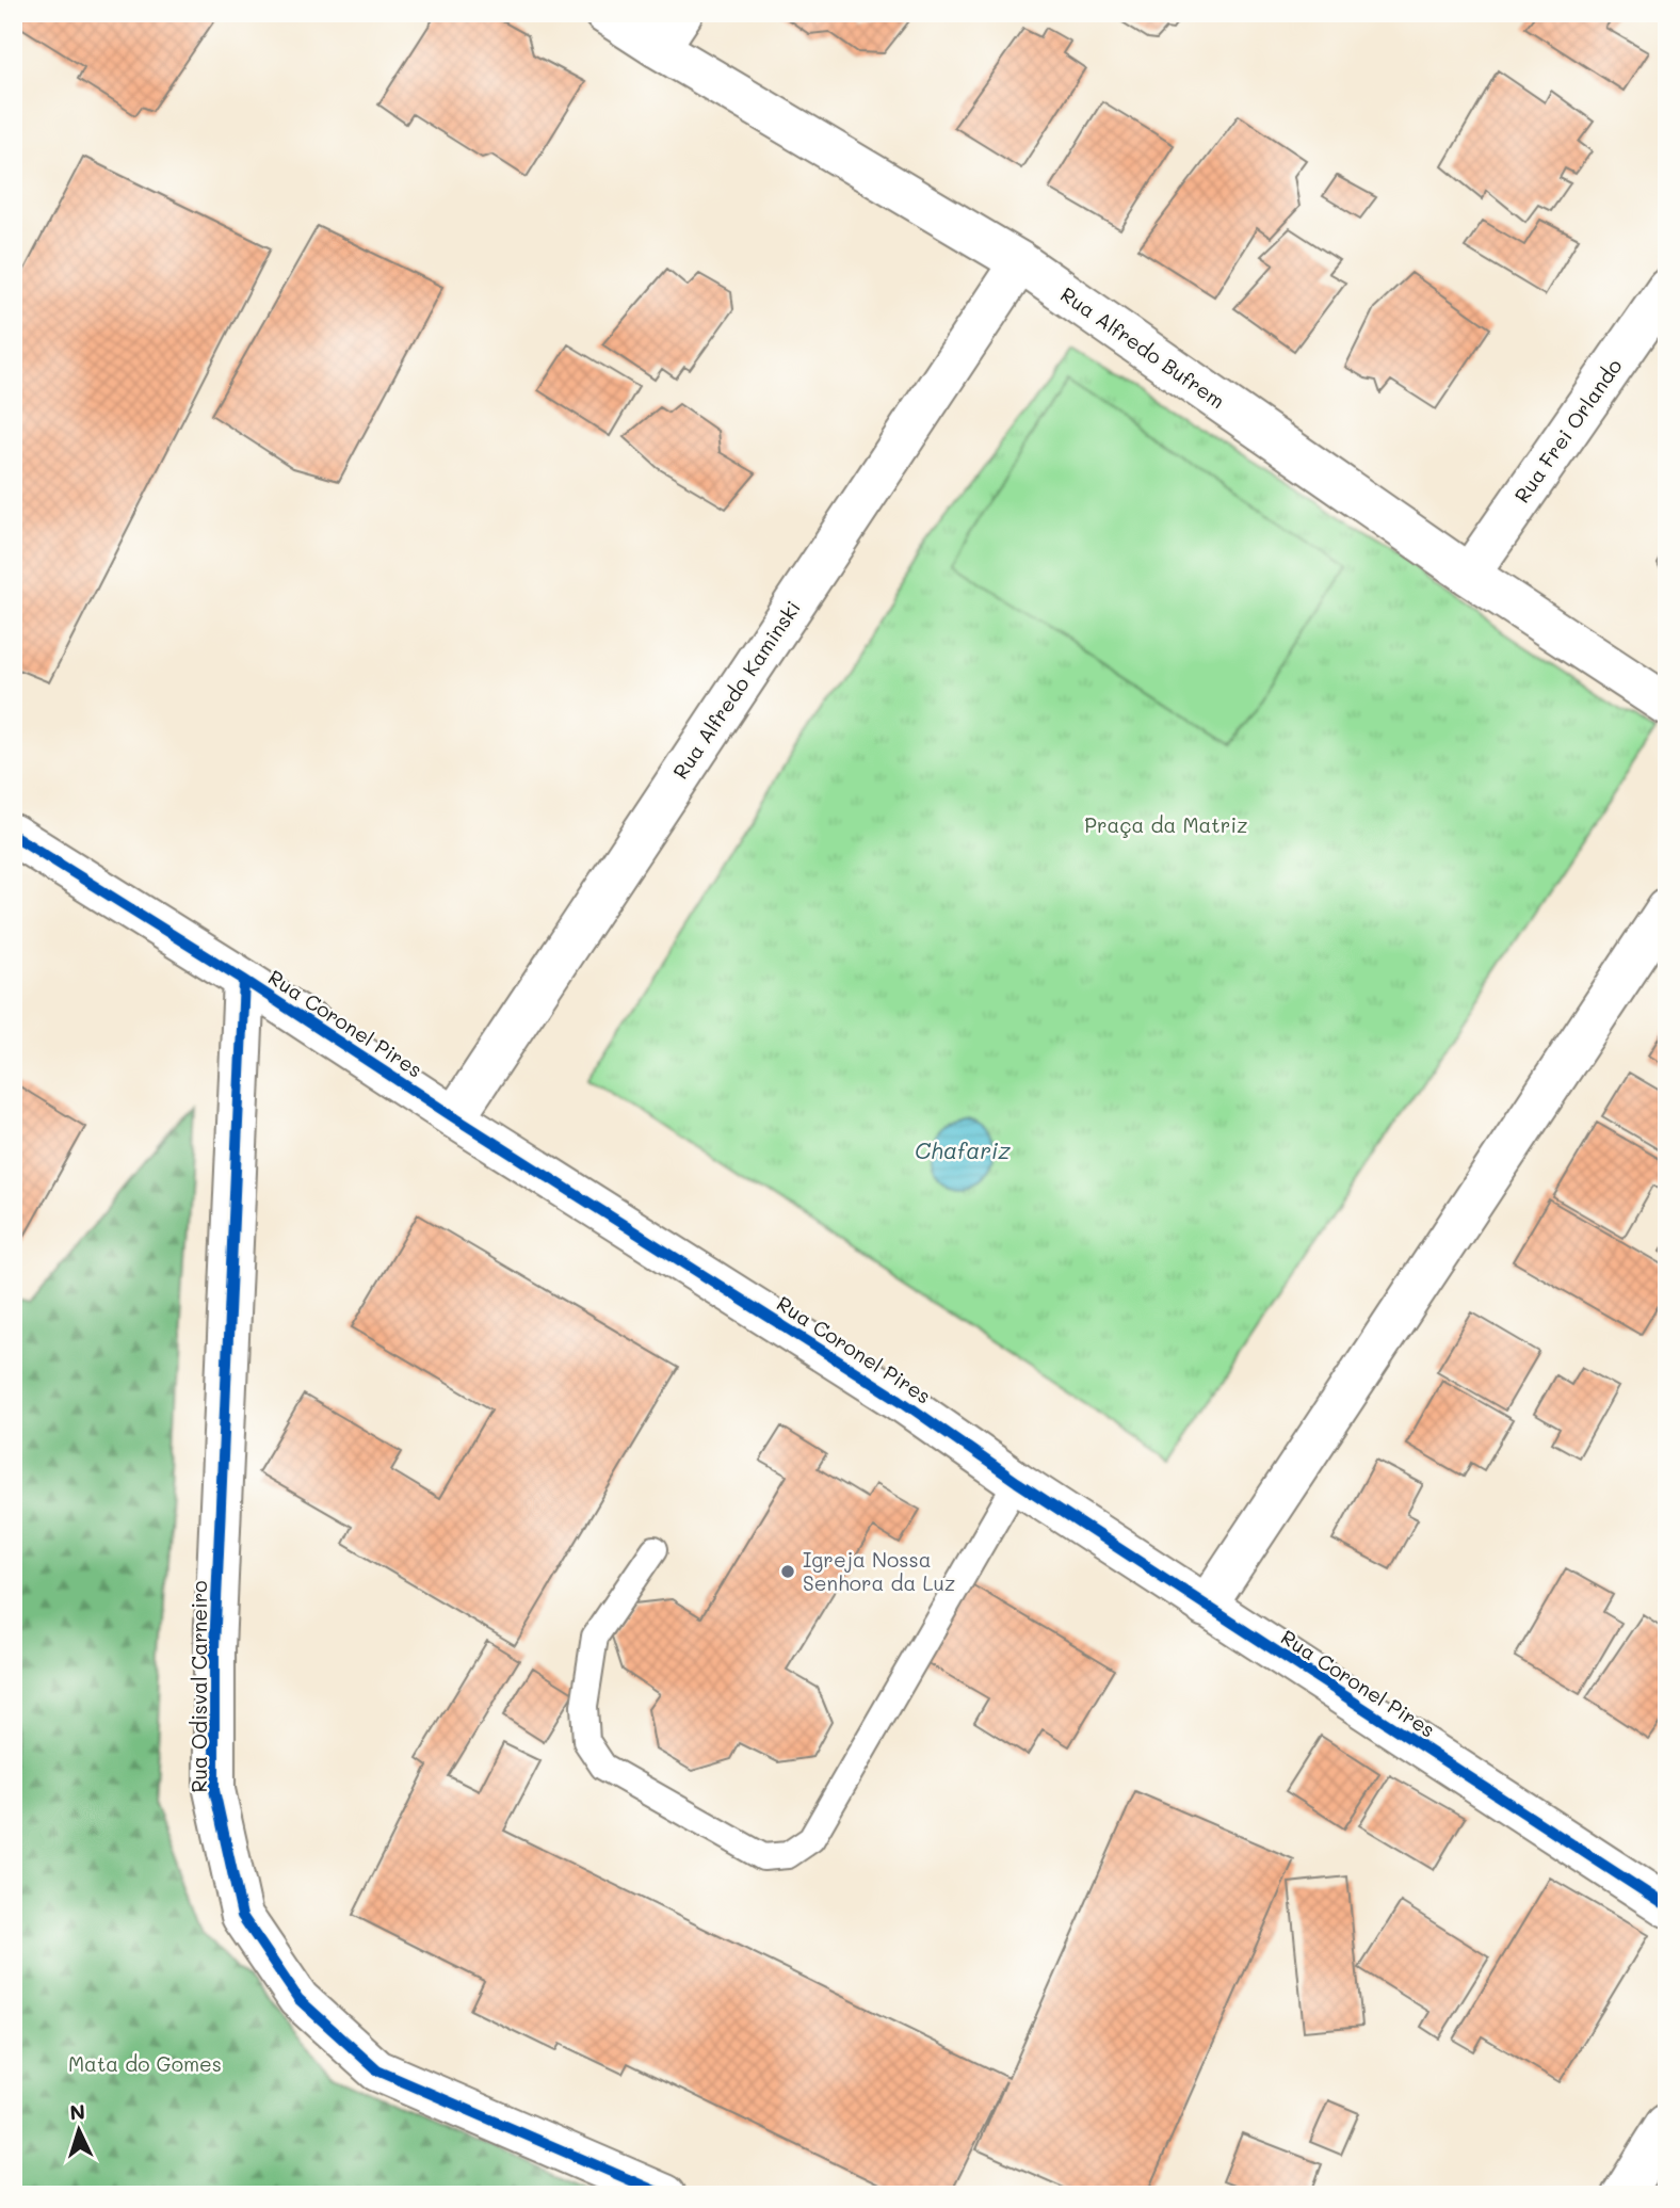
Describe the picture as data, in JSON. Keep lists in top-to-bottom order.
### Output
{
  "streets": {
    "street": [
      "Rua Alfredo Bufrem",
      "Rua Frei Orlando",
      "Rua Alfredo Kaminski",
      "Rua Coronel Pires",
      "Rua Odisval Carneiro"
    ]
  },
  "crossings": [
    ["Rua Alfredo Bufrem", "Rua Frei Orlando"],
    ["Rua Alfredo Bufrem", "Rua Alfredo Kaminski"],
    ["Rua Alfredo Kaminski", "Rua Coronel Pires"],
    ["Rua Coronel Pires", "Rua Odisval Carneiro"]
  ],
  "water": ["Chafariz"],
  "parks": ["Praça da Matriz", "Mata do Gomes"],
  "places": ["Igreja Nossa Senhora da Luz"],
  "north": "top"
}
